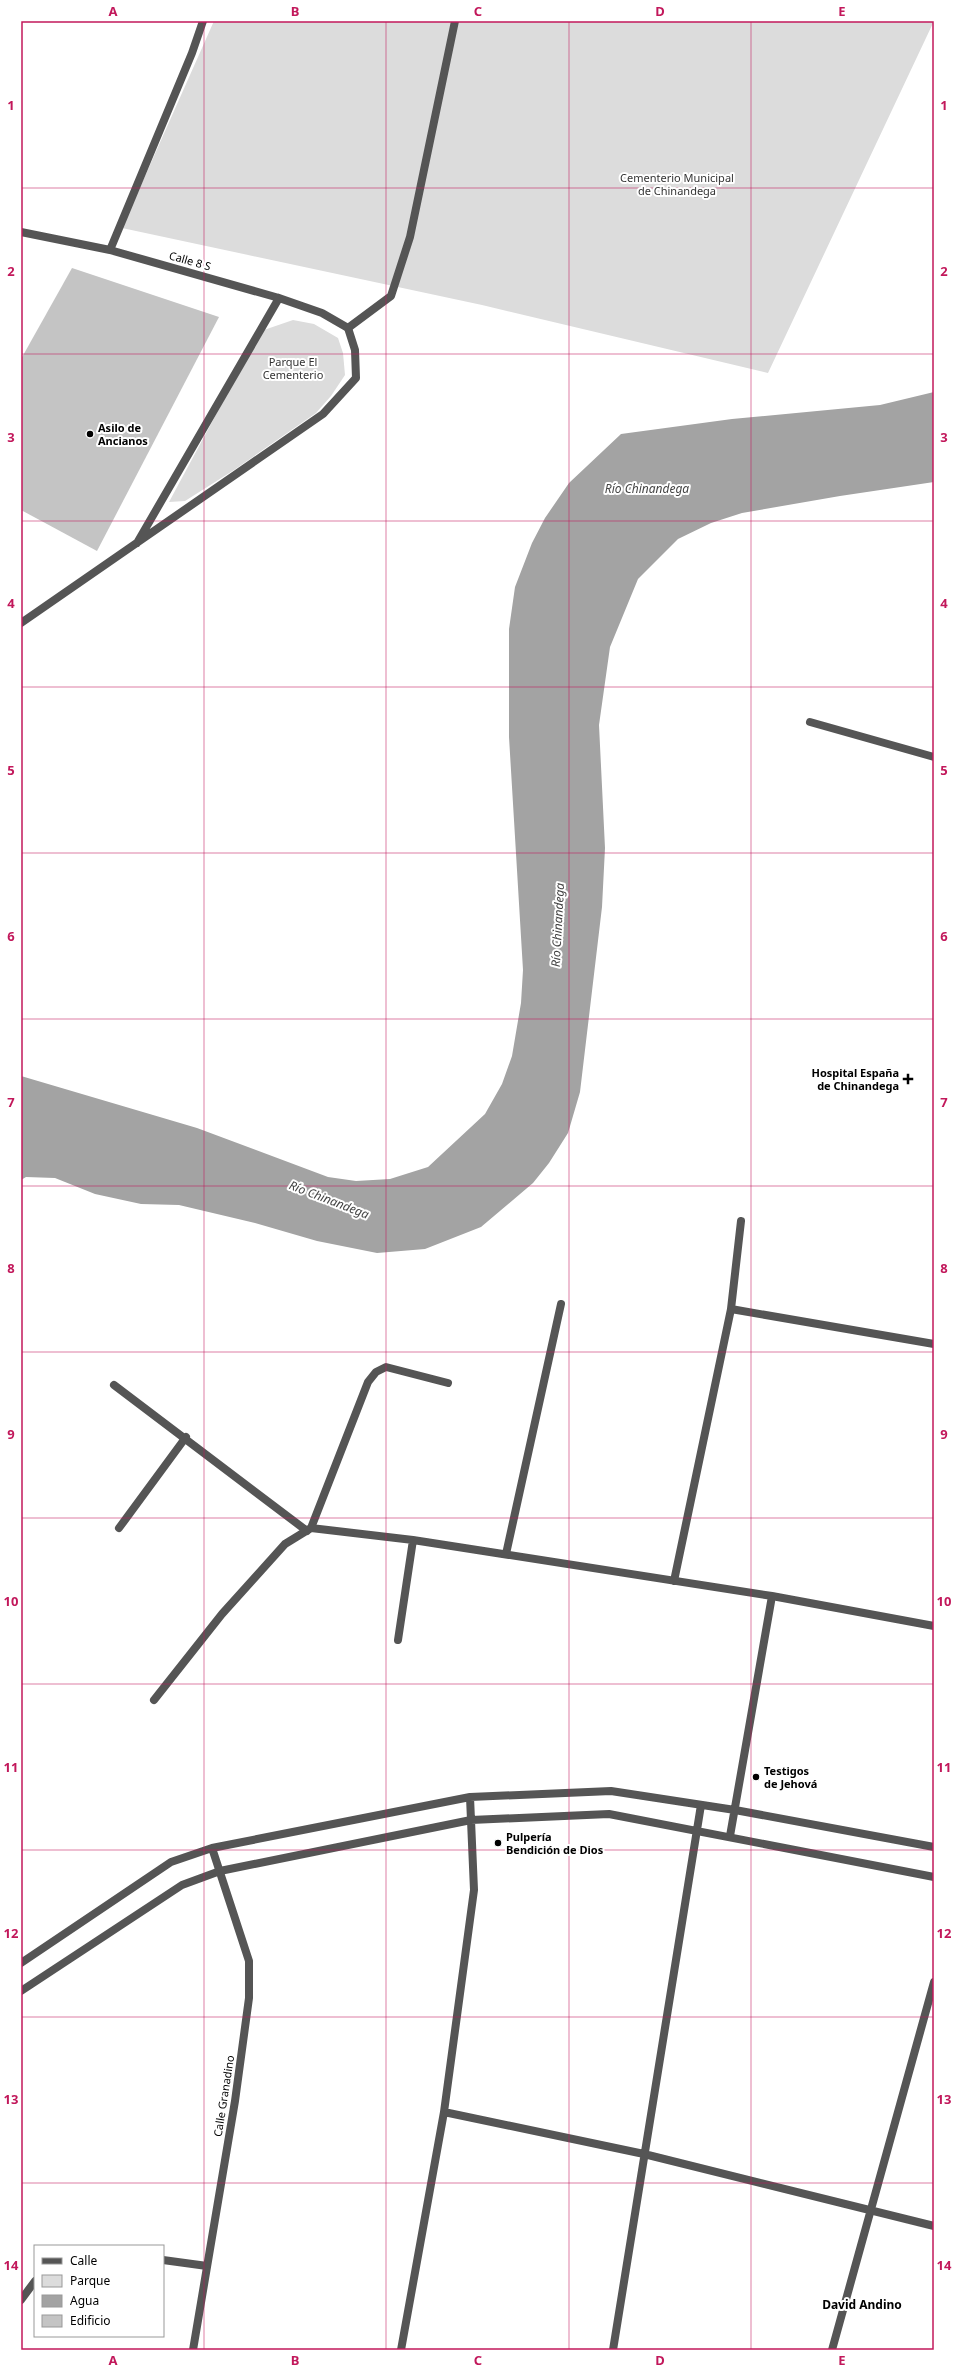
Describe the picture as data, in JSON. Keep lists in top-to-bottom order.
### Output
{
  "streets": {
    "street": ["Calle 8 S", "Calle Granadino"]
  },
  "districts": ["David Andino"],
  "water": ["Río Chinandega"],
  "parks": ["Cementerio Municipal de Chinandega", "Parque El Cementerio"],
  "places": {
    "other": ["Asilo de Ancianos", "Testigos de Jehová", "Pulpería Bendición de Dios"],
    "health": ["Hospital España de Chinandega"]
  },
  "legend": [
    "Calle",
    "Parque",
    "Agua",
    "Edificio"
  ],
  "grid": {
    "columns": [
      "A",
      "B",
      "C",
      "D",
      "E"
    ],
    "rows": [
      "1",
      "2",
      "3",
      "4",
      "5",
      "6",
      "7",
      "8",
      "9",
      "10",
      "11",
      "12",
      "13",
      "14"
    ]
  }
}
